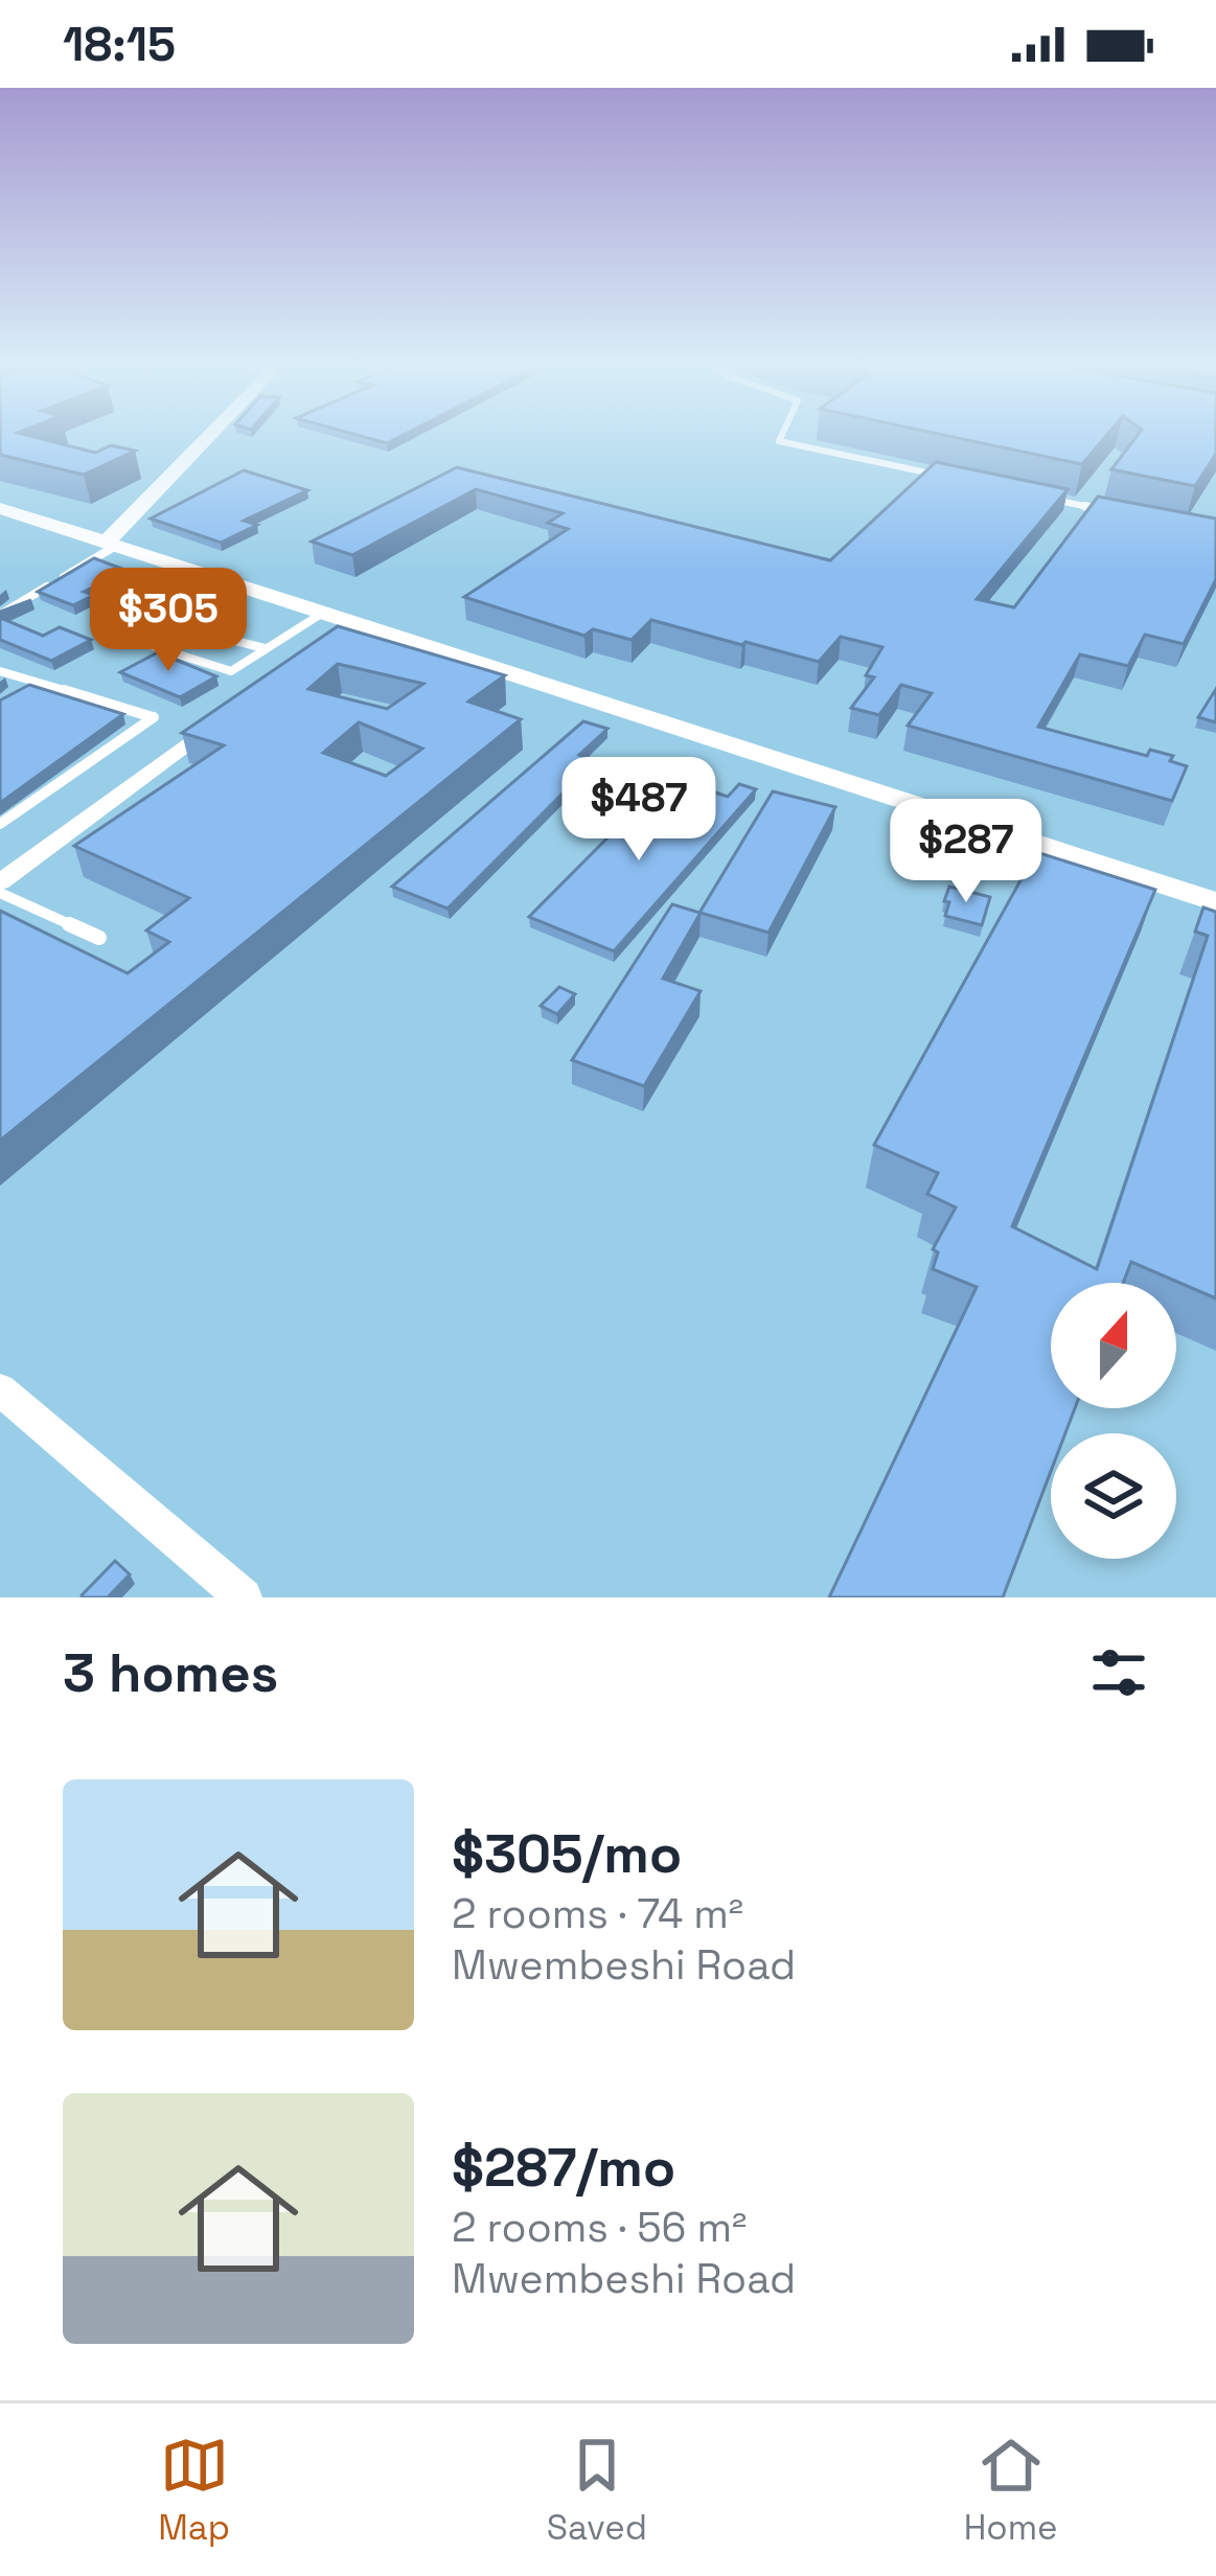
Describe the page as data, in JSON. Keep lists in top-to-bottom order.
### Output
{
  "north": "top",
  "page": {
    "status": "18:15",
    "price": ["$305", "$487", "$287"],
    "heading": "3 homes",
    "list": [
      {
        "name": "$305/mo",
        "note": "2 rooms · 74 m² · Mwembeshi Road"
      },
      {
        "name": "$287/mo",
        "note": "2 rooms · 56 m² · Mwembeshi Road"
      }
    ],
    "tabs": ["Map", "Saved", "Home"]
  }
}
